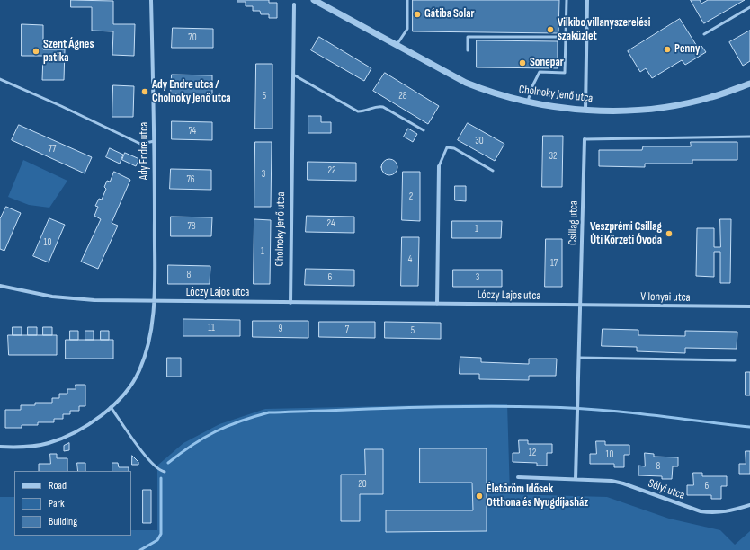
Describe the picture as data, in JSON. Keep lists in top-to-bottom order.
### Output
{
  "streets": {
    "street": [
      "Cholnoky Jenő utca",
      "Ady Endre utca",
      "Csillag utca",
      "Lóczy Lajos utca",
      "Vilonyai utca",
      "Sólyi utca"
    ]
  },
  "crossings": [
    ["Cholnoky Jenő utca", "Lóczy Lajos utca"],
    ["Ady Endre utca", "Lóczy Lajos utca"],
    ["Csillag utca", "Lóczy Lajos utca"],
    ["Csillag utca", "Vilonyai utca"],
    ["Lóczy Lajos utca", "Vilonyai utca"]
  ],
  "places": [
    "Gátiba Solar",
    "Vilkibo villanyszerelési szaküzlet",
    "Penny",
    "Szent Ágnes patika",
    "Sonepar",
    "Ady Endre utca / Cholnoky Jenő utca",
    "Veszprémi Csillag Úti Körzeti Óvoda",
    "Életöröm Idősek Otthona és Nyugdíjasház"
  ],
  "house_numbers": [
    "70",
    "5",
    "28",
    "74",
    "30",
    "77",
    "32",
    "22",
    "3",
    "76",
    "2",
    "24",
    "78",
    "1",
    "10",
    "1",
    "4",
    "17",
    "8",
    "6",
    "3",
    "11",
    "9",
    "7",
    "5",
    "12",
    "10",
    "8",
    "20",
    "6"
  ],
  "legend": ["Road", "Park", "Building"]
}
